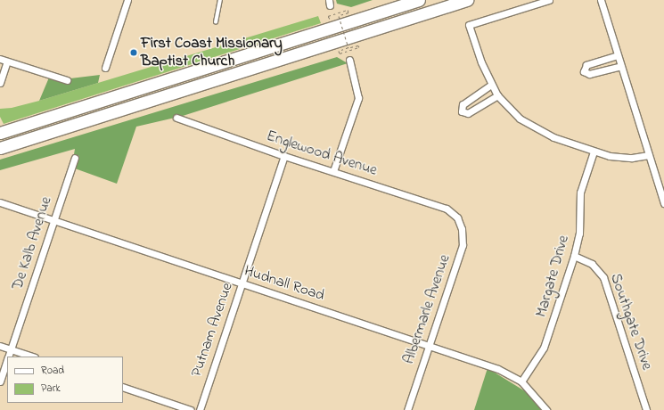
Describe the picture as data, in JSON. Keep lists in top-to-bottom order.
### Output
{
  "streets": {
    "street": [
      "Englewood Avenue",
      "De Kalb Avenue",
      "Margate Drive",
      "Hudnall Road",
      "Albermarle Avenue",
      "Southgate Drive",
      "Putnam Avenue"
    ]
  },
  "crossings": [
    ["Englewood Avenue", "Albermarle Avenue"],
    ["Englewood Avenue", "Putnam Avenue"],
    ["De Kalb Avenue", "Hudnall Road"],
    ["Margate Drive", "Hudnall Road"],
    ["Margate Drive", "Southgate Drive"],
    ["Hudnall Road", "Albermarle Avenue"],
    ["Hudnall Road", "Putnam Avenue"]
  ],
  "places": ["First Coast Missionary Baptist Church"],
  "legend": ["Road", "Park"]
}
